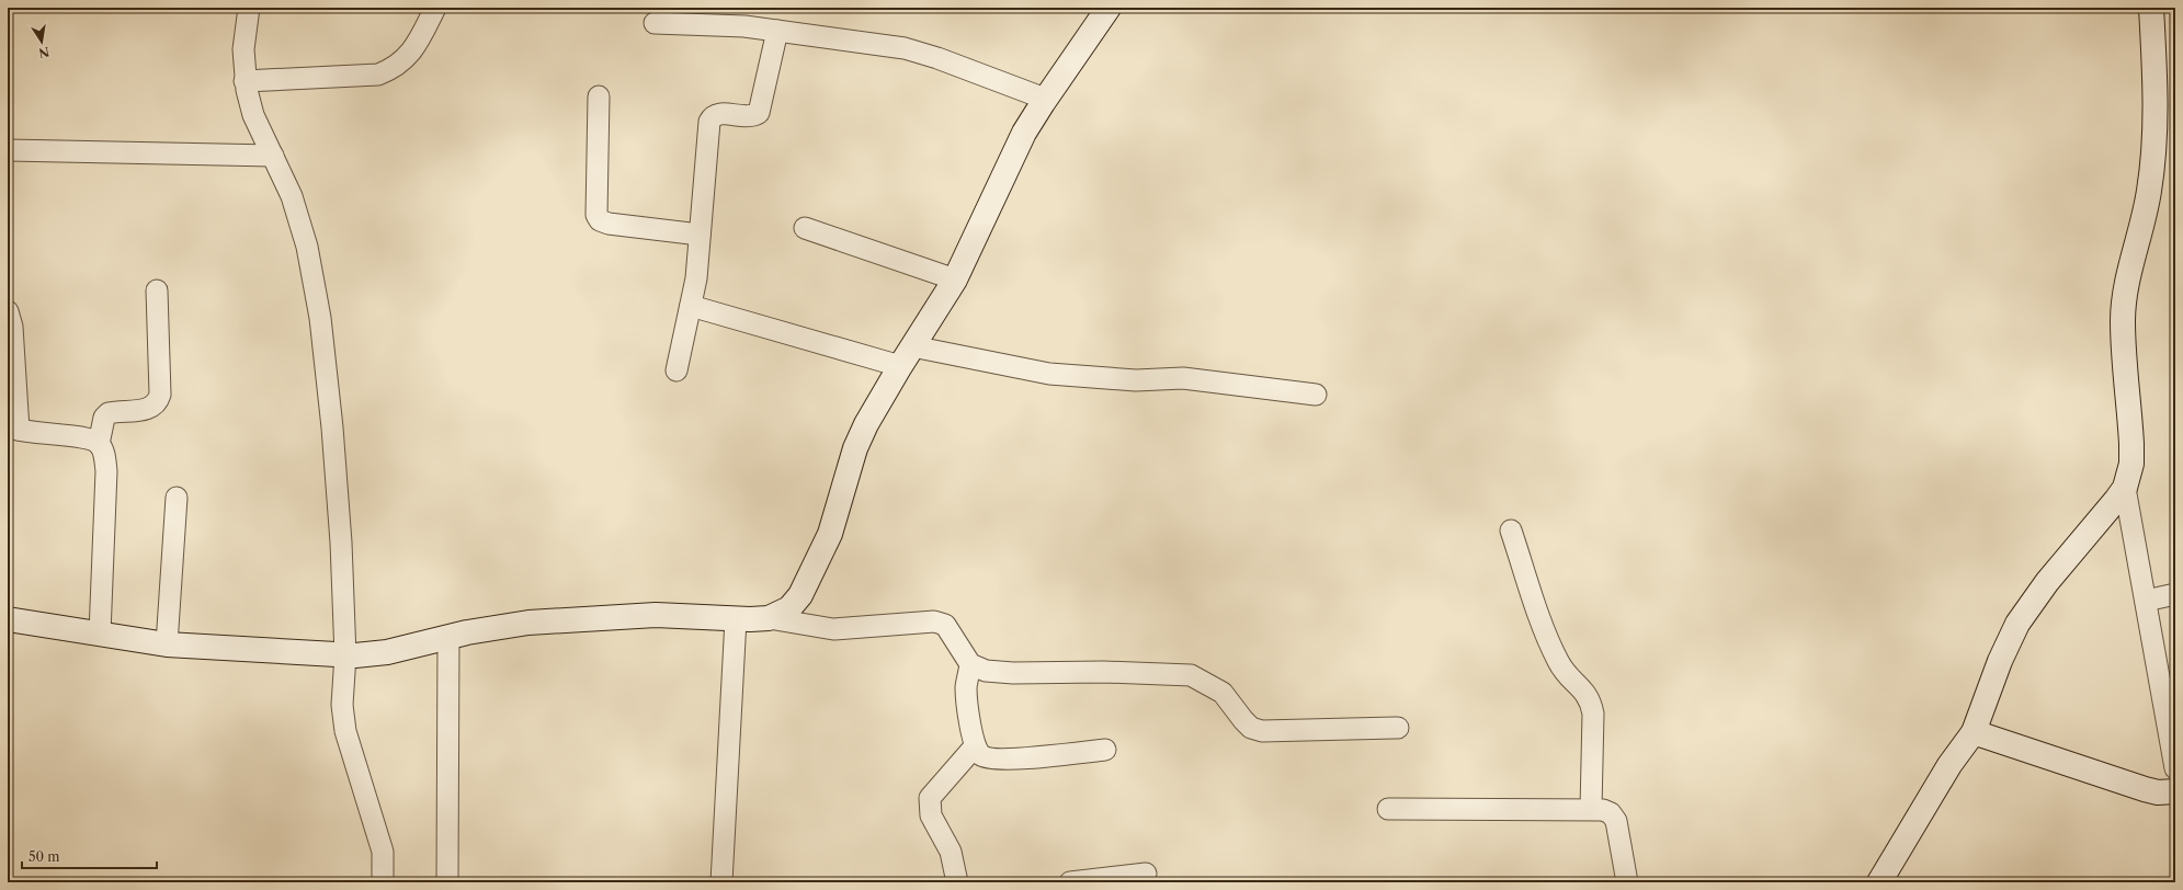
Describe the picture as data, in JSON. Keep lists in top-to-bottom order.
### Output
{
  "scale_bar": "50 m",
  "north": "bottom"
}
